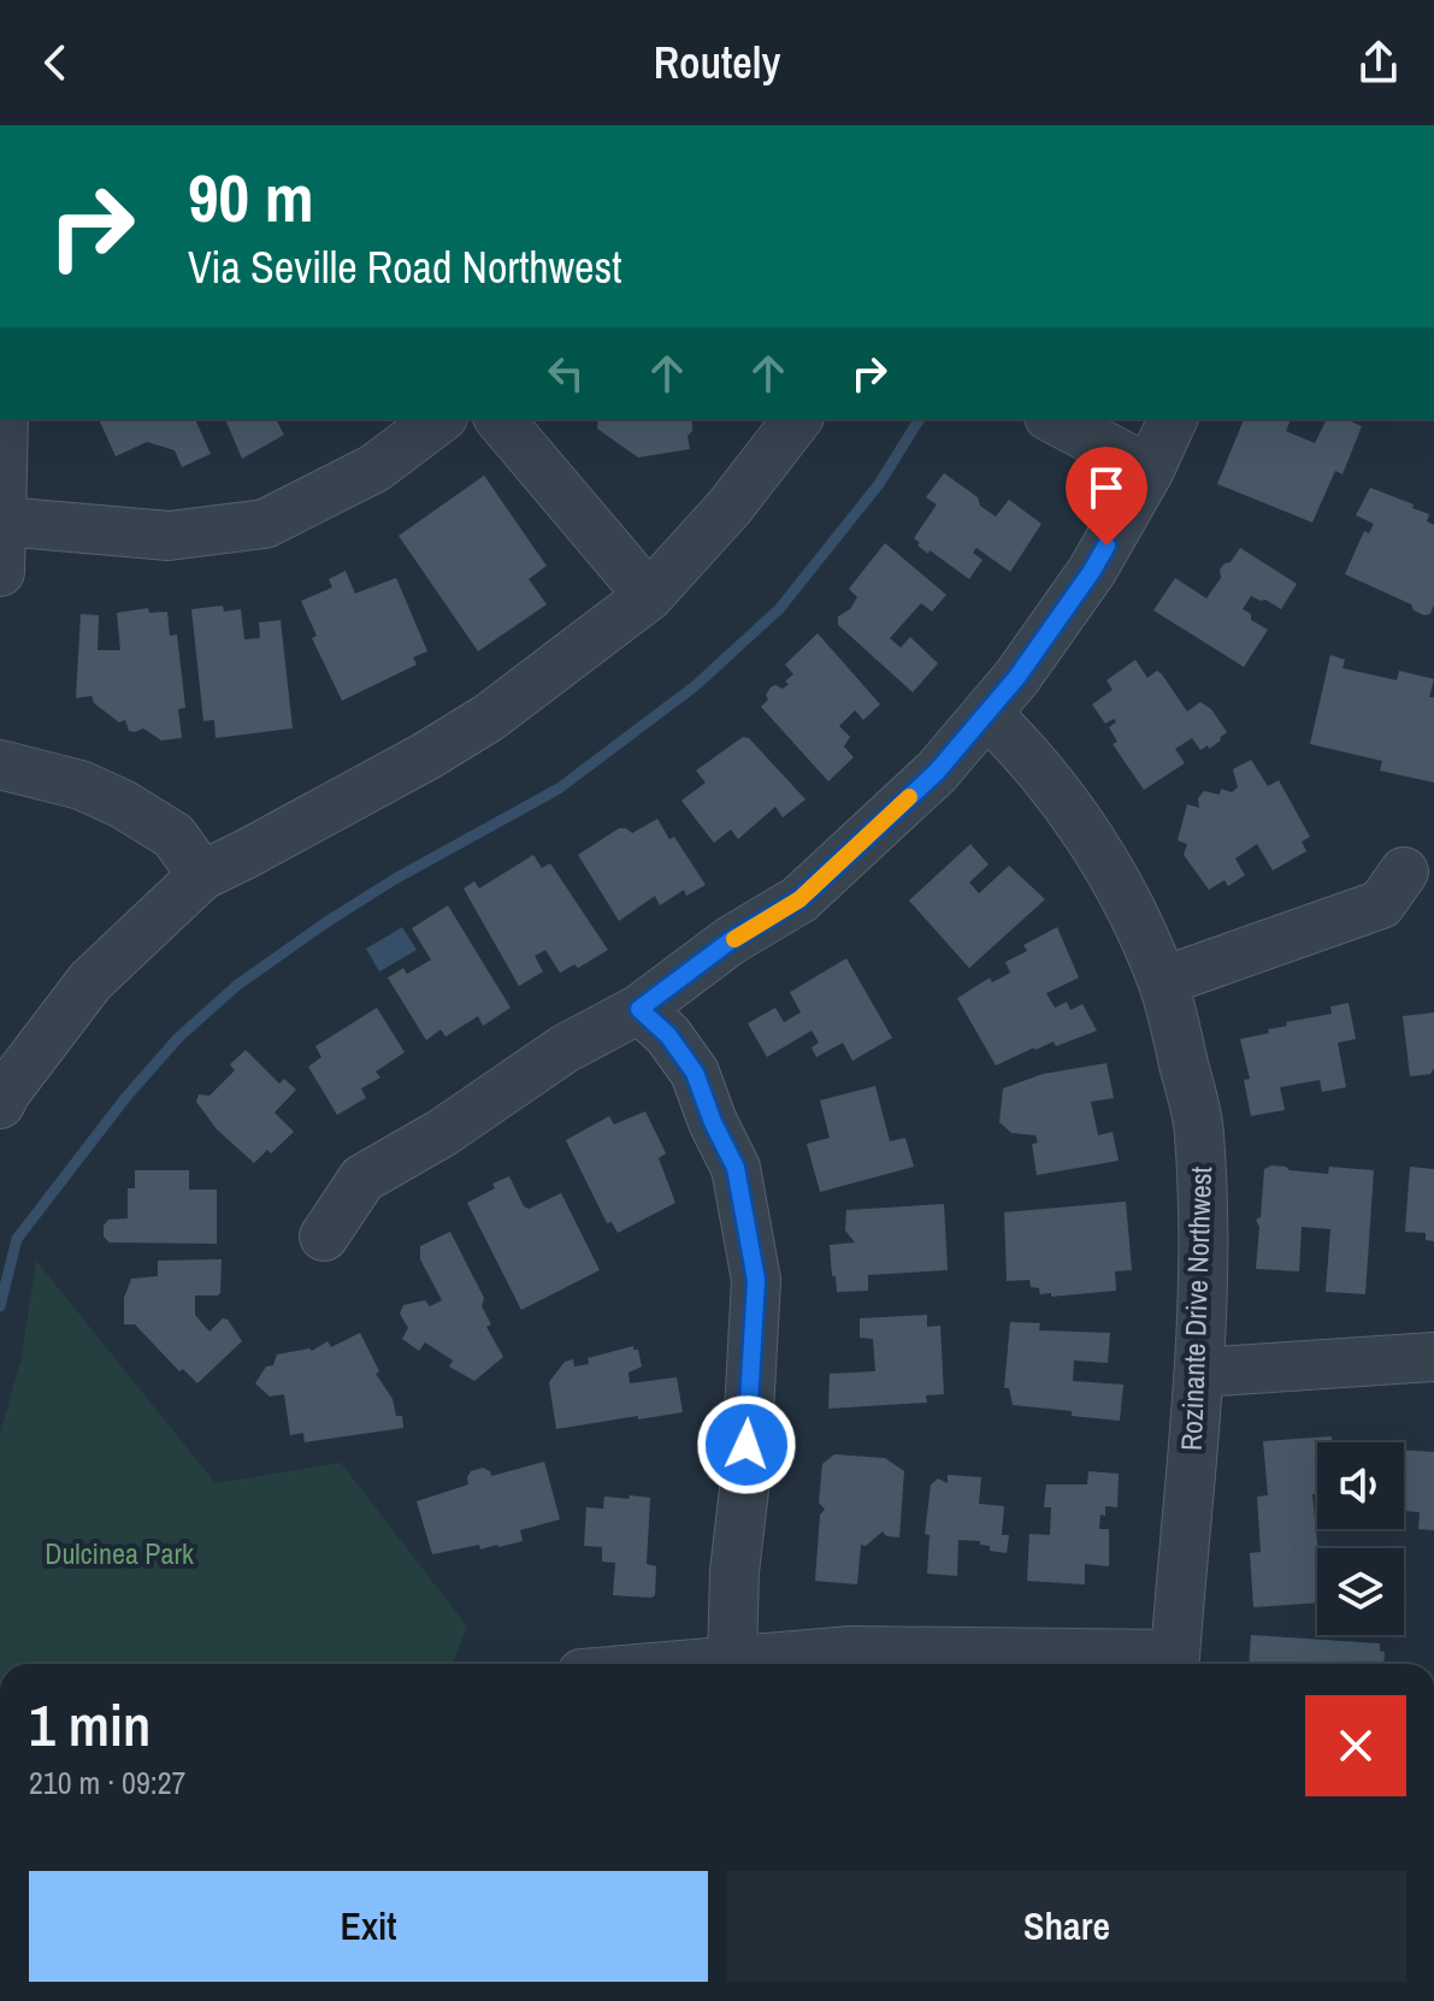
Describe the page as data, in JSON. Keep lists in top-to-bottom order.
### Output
{
  "streets": {
    "street": ["Rozinante Drive Northwest"]
  },
  "parks": ["Dulcinea Park"],
  "page": {
    "header": "Routely",
    "turn": ["90 m", "Via Seville Road Northwest"],
    "heading": ["1 min", "210 m · 09:27"],
    "buttons": ["Exit", "Share"]
  }
}
